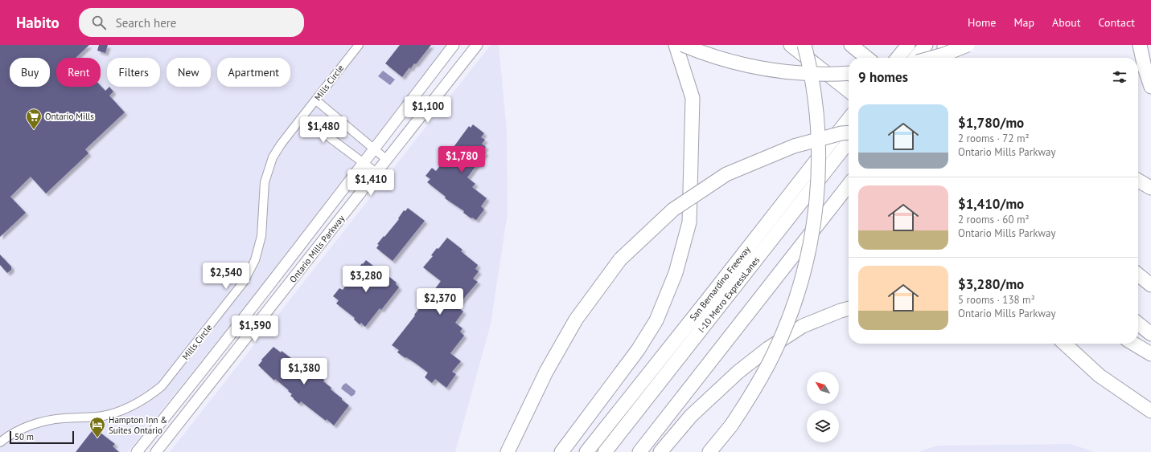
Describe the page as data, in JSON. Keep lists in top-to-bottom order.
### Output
{
  "streets": {
    "highway": ["San Bernardino Freeway", "I-10 Metro ExpressLanes"],
    "main road": ["Ontario Mills Parkway"],
    "street": ["Mills Circle"]
  },
  "places": {
    "supermarket": ["Ontario Mills"],
    "hotel": ["Hampton Inn & Suites Ontario"]
  },
  "scale_bar": "50 m",
  "north": "top left",
  "page": {
    "header": "Habito",
    "search": "Search here",
    "nav": [
      "Home",
      "Map",
      "About",
      "Contact"
    ],
    "chip": [
      "Buy",
      "Rent",
      "Filters",
      "New",
      "Apartment"
    ],
    "heading": "9 homes",
    "price": [
      "$1,100",
      "$1,480",
      "$1,780",
      "$1,410",
      "$2,540",
      "$3,280",
      "$2,370",
      "$1,590",
      "$1,380"
    ],
    "list": [
      {
        "name": "$1,780/mo",
        "note": "2 rooms · 72 m² · Ontario Mills Parkway"
      },
      {
        "name": "$1,410/mo",
        "note": "2 rooms · 60 m² · Ontario Mills Parkway"
      },
      {
        "name": "$3,280/mo",
        "note": "5 rooms · 138 m² · Ontario Mills Parkway"
      }
    ],
    "scale": "50 m"
  }
}
